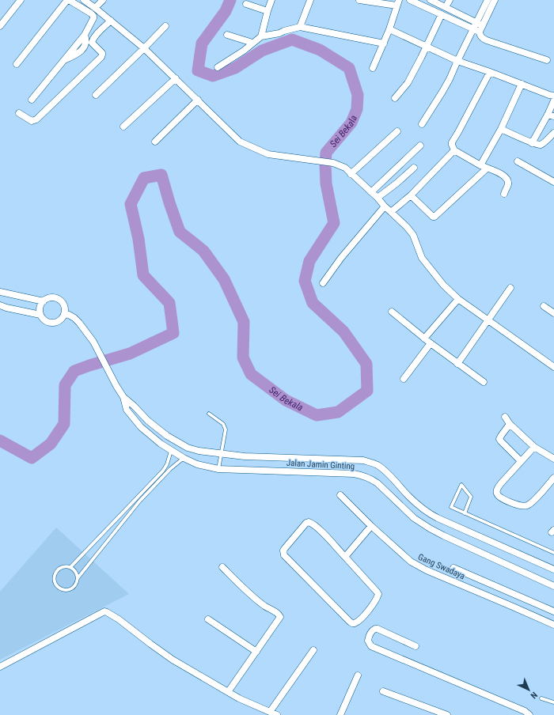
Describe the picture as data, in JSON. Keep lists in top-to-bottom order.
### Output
{
  "streets": {
    "street": ["Jalan Jamin Ginting", "Gang Swadaya"]
  },
  "water": ["Sei Bekala"],
  "north": "bottom right"
}
